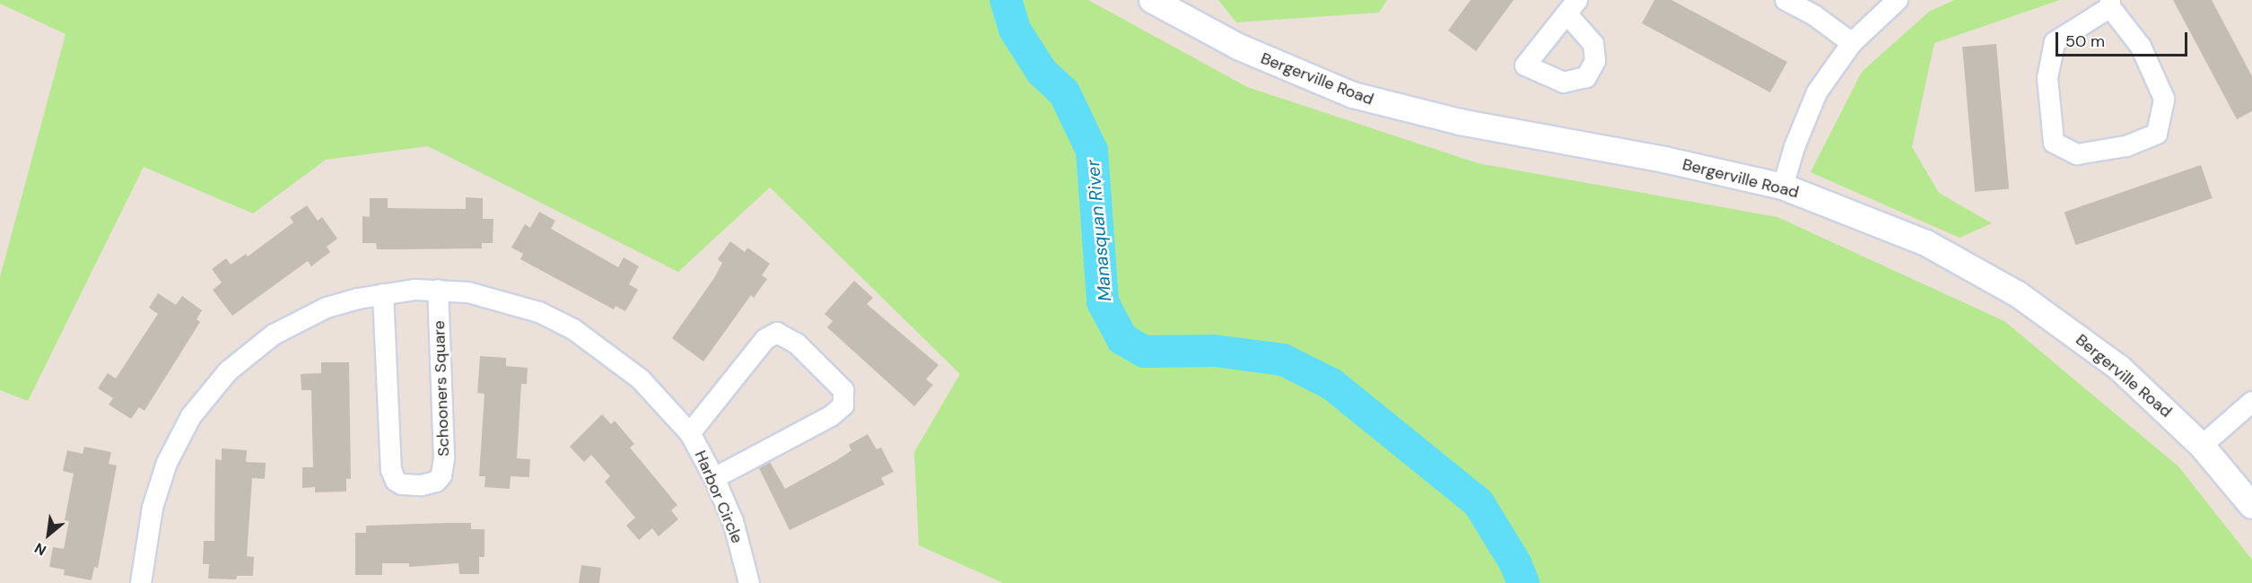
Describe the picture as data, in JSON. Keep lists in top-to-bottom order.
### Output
{
  "streets": {
    "street": ["Bergerville Road", "Schooners Square", "Harbor Circle"]
  },
  "crossings": [
    ["Schooners Square", "Harbor Circle"]
  ],
  "water": ["Manasquan River"],
  "scale_bar": "50 m",
  "north": "bottom left"
}
